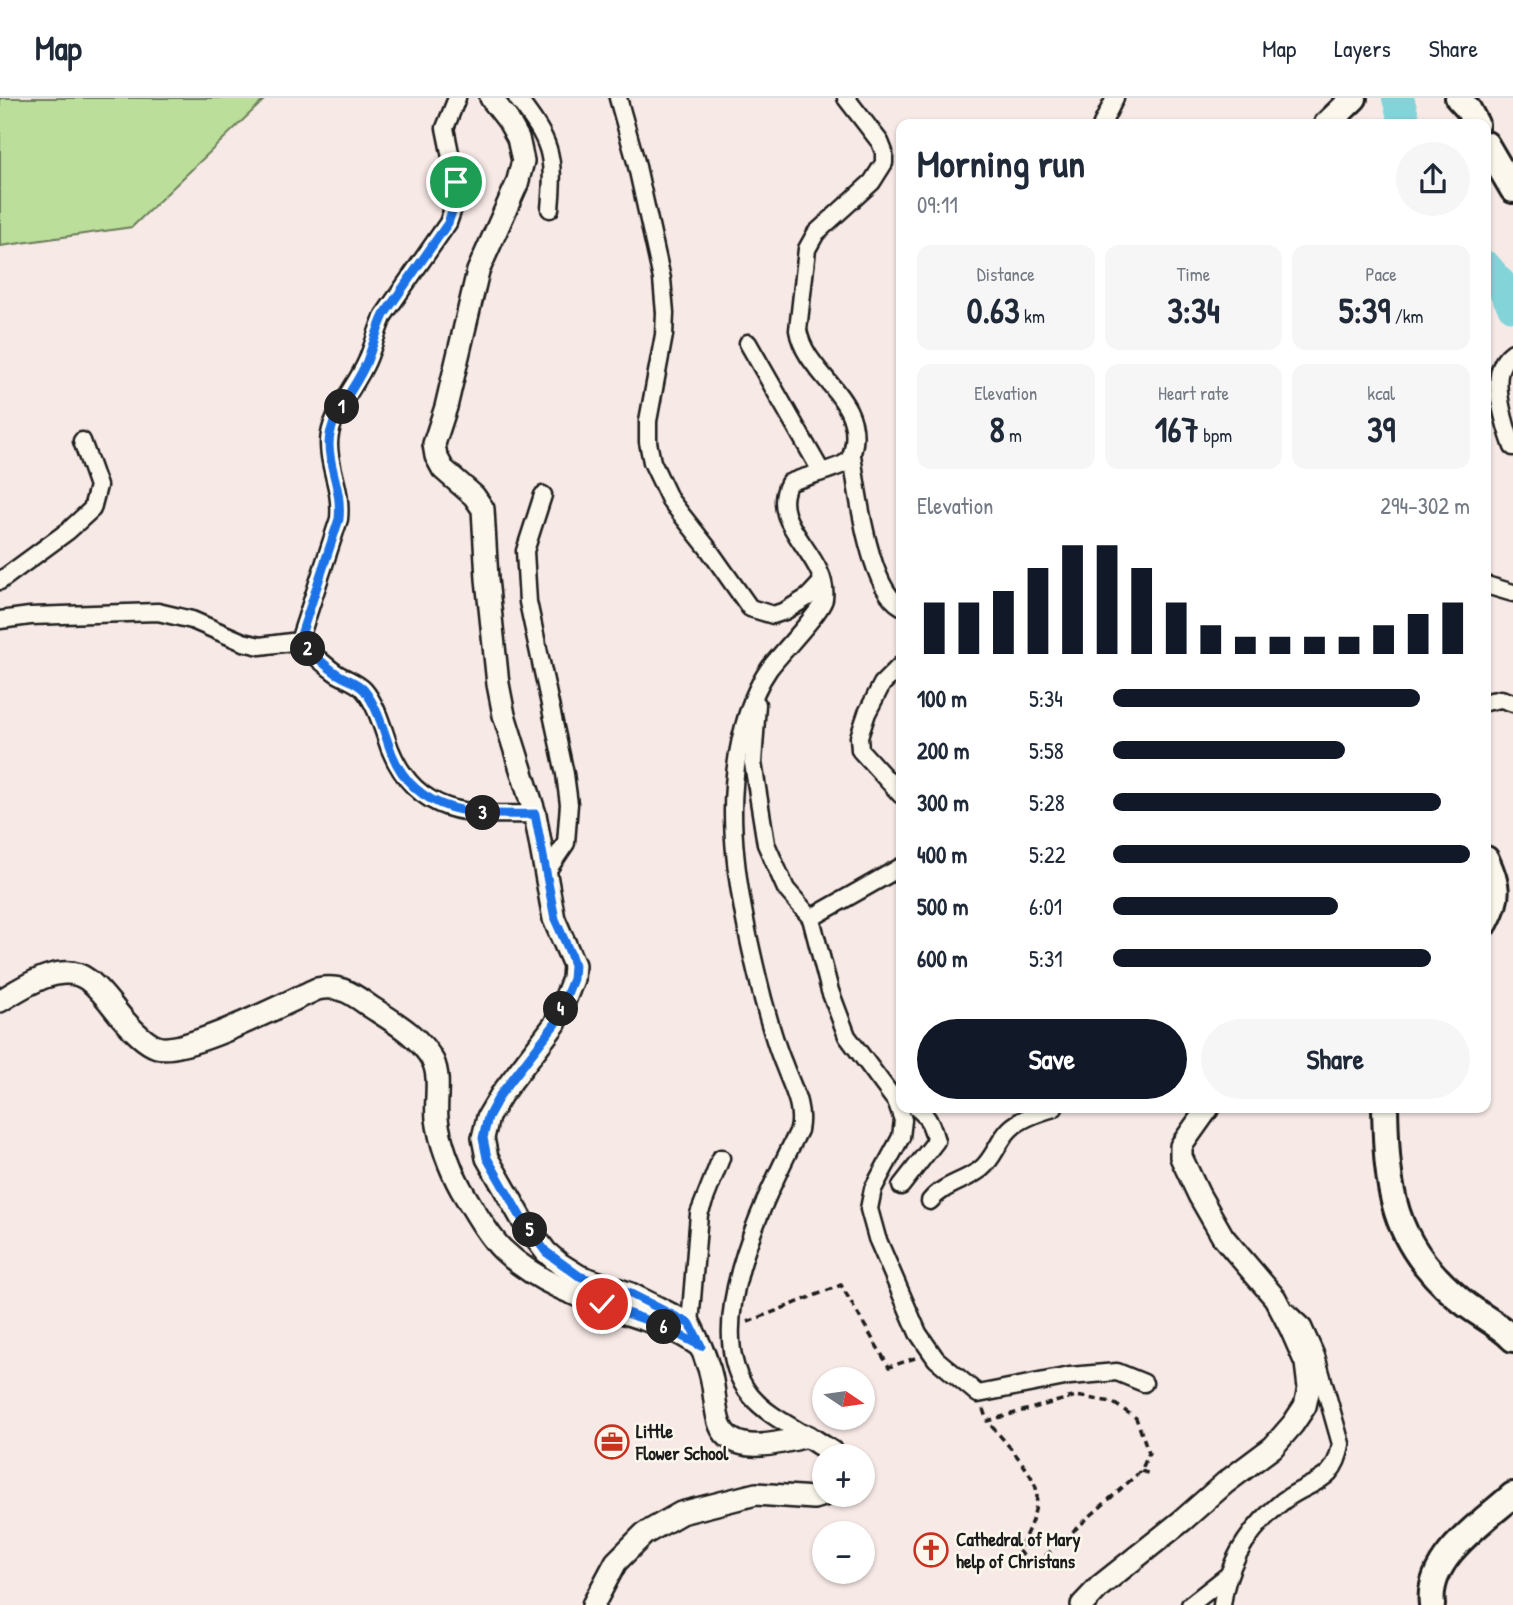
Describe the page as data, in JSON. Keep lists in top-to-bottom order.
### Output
{
  "places": {
    "office": ["Little Flower School"],
    "church": ["Cathedral of Mary help of Christans"]
  },
  "north": "right",
  "page": {
    "header": "Map",
    "nav": ["Map", "Layers", "Share"],
    "heading": ["Morning run", "09:11"],
    "stats": [
      ["Distance", "0.63 km"],
      ["Time", "3:34"],
      ["Pace", "5:39 /km"],
      ["Elevation", "8 m"],
      ["Heart rate", "167 bpm"],
      ["kcal", "39"]
    ],
    "pins": [
      "1",
      "2",
      "3",
      "4",
      "5",
      "6"
    ],
    "chart": ["Elevation", "294–302 m"],
    "list": [
      {
        "name": "100 m",
        "note": "5:34"
      },
      {
        "name": "200 m",
        "note": "5:58"
      },
      {
        "name": "300 m",
        "note": "5:28"
      },
      {
        "name": "400 m",
        "note": "5:22"
      },
      {
        "name": "500 m",
        "note": "6:01"
      },
      {
        "name": "600 m",
        "note": "5:31"
      }
    ],
    "buttons": ["Save", "Share"],
    "map_buttons": ["+", "−"]
  }
}
